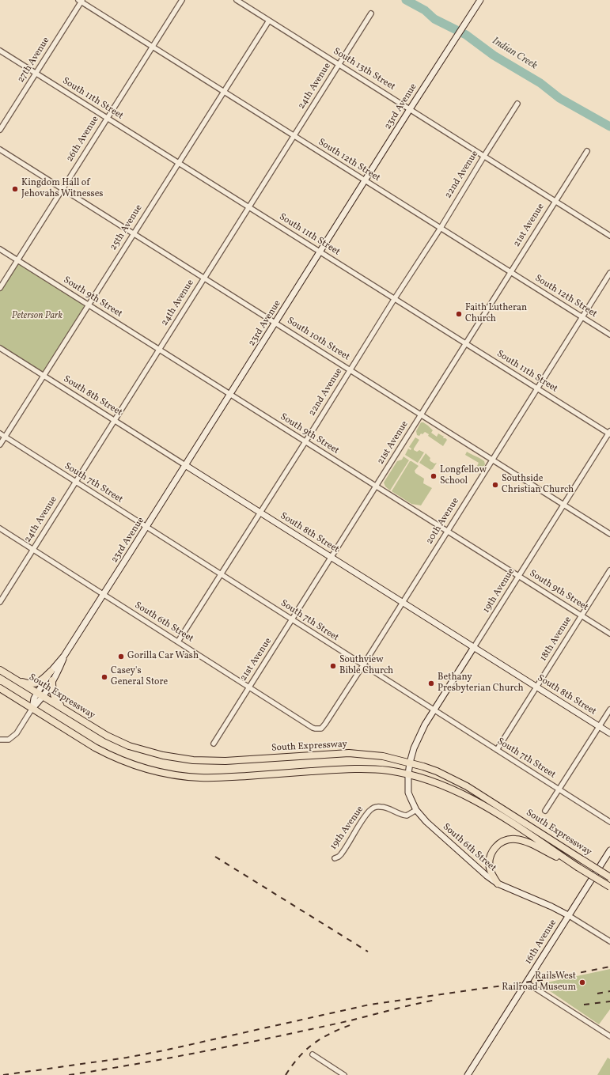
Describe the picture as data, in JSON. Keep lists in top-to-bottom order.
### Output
{
  "streets": {
    "main road": ["South Expressway"],
    "street": [
      "27th Avenue",
      "South 13th Street",
      "24th Avenue",
      "South 11th Street",
      "23rd Avenue",
      "26th Avenue",
      "South 12th Street",
      "22nd Avenue",
      "21st Avenue",
      "25th Avenue",
      "South 9th Street",
      "South 10th Street",
      "South 8th Street",
      "South 7th Street",
      "20th Avenue",
      "19th Avenue",
      "South 6th Street",
      "18th Avenue",
      "16th Avenue"
    ]
  },
  "crossings": [
    ["27th Avenue", "South 11th Street"],
    ["27th Avenue", "South 12th Street"],
    ["South 13th Street", "24th Avenue"],
    ["South 13th Street", "23rd Avenue"],
    ["South 13th Street", "22nd Avenue"],
    ["South 13th Street", "21st Avenue"],
    ["South 13th Street", "25th Avenue"],
    ["24th Avenue", "South 11th Street"],
    ["24th Avenue", "South 12th Street"],
    ["24th Avenue", "South 9th Street"],
    ["24th Avenue", "South 10th Street"],
    ["24th Avenue", "South 8th Street"],
    ["24th Avenue", "South 7th Street"],
    ["24th Avenue", "South 6th Street"],
    ["South 11th Street", "23rd Avenue"],
    ["South 11th Street", "26th Avenue"],
    ["South 11th Street", "22nd Avenue"],
    ["South 11th Street", "21st Avenue"],
    ["South 11th Street", "25th Avenue"],
    ["South 11th Street", "20th Avenue"],
    ["South 11th Street", "19th Avenue"],
    ["23rd Avenue", "South 12th Street"],
    ["23rd Avenue", "South 9th Street"],
    ["23rd Avenue", "South 10th Street"],
    ["23rd Avenue", "South 8th Street"],
    ["23rd Avenue", "South 7th Street"],
    ["23rd Avenue", "South 6th Street"],
    ["23rd Avenue", "South Expressway"],
    ["26th Avenue", "South 12th Street"],
    ["26th Avenue", "South 9th Street"],
    ["26th Avenue", "South 10th Street"],
    ["South 12th Street", "22nd Avenue"],
    ["South 12th Street", "21st Avenue"],
    ["South 12th Street", "25th Avenue"],
    ["South 12th Street", "20th Avenue"],
    ["22nd Avenue", "South 9th Street"],
    ["22nd Avenue", "South 10th Street"],
    ["22nd Avenue", "South 8th Street"],
    ["22nd Avenue", "South 7th Street"],
    ["22nd Avenue", "South 6th Street"],
    ["21st Avenue", "South 9th Street"],
    ["21st Avenue", "South 10th Street"],
    ["21st Avenue", "South 8th Street"],
    ["21st Avenue", "South 7th Street"],
    ["21st Avenue", "South 6th Street"],
    ["25th Avenue", "South 9th Street"],
    ["25th Avenue", "South 10th Street"],
    ["25th Avenue", "South 8th Street"],
    ["25th Avenue", "South 7th Street"],
    ["South 9th Street", "20th Avenue"],
    ["South 9th Street", "19th Avenue"],
    ["South 9th Street", "18th Avenue"],
    ["South 10th Street", "20th Avenue"],
    ["South 10th Street", "19th Avenue"],
    ["South 8th Street", "20th Avenue"],
    ["South 8th Street", "19th Avenue"],
    ["South 8th Street", "18th Avenue"],
    ["South 7th Street", "20th Avenue"],
    ["South 7th Street", "19th Avenue"],
    ["South 7th Street", "18th Avenue"],
    ["20th Avenue", "South 6th Street"],
    ["19th Avenue", "South 6th Street"],
    ["19th Avenue", "South Expressway"],
    ["South 6th Street", "South Expressway"],
    ["South 6th Street", "16th Avenue"]
  ],
  "water": ["Indian Creek"],
  "parks": ["Peterson Park"],
  "places": [
    "Kingdom Hall of Jehovahs Witnesses",
    "Faith Lutheran Church",
    "Longfellow School",
    "Southside Christian Church",
    "Gorilla Car Wash",
    "Southview Bible Church",
    "Casey's General Store",
    "Bethany Presbyterian Church",
    "RailsWest Railroad Museum"
  ]
}
